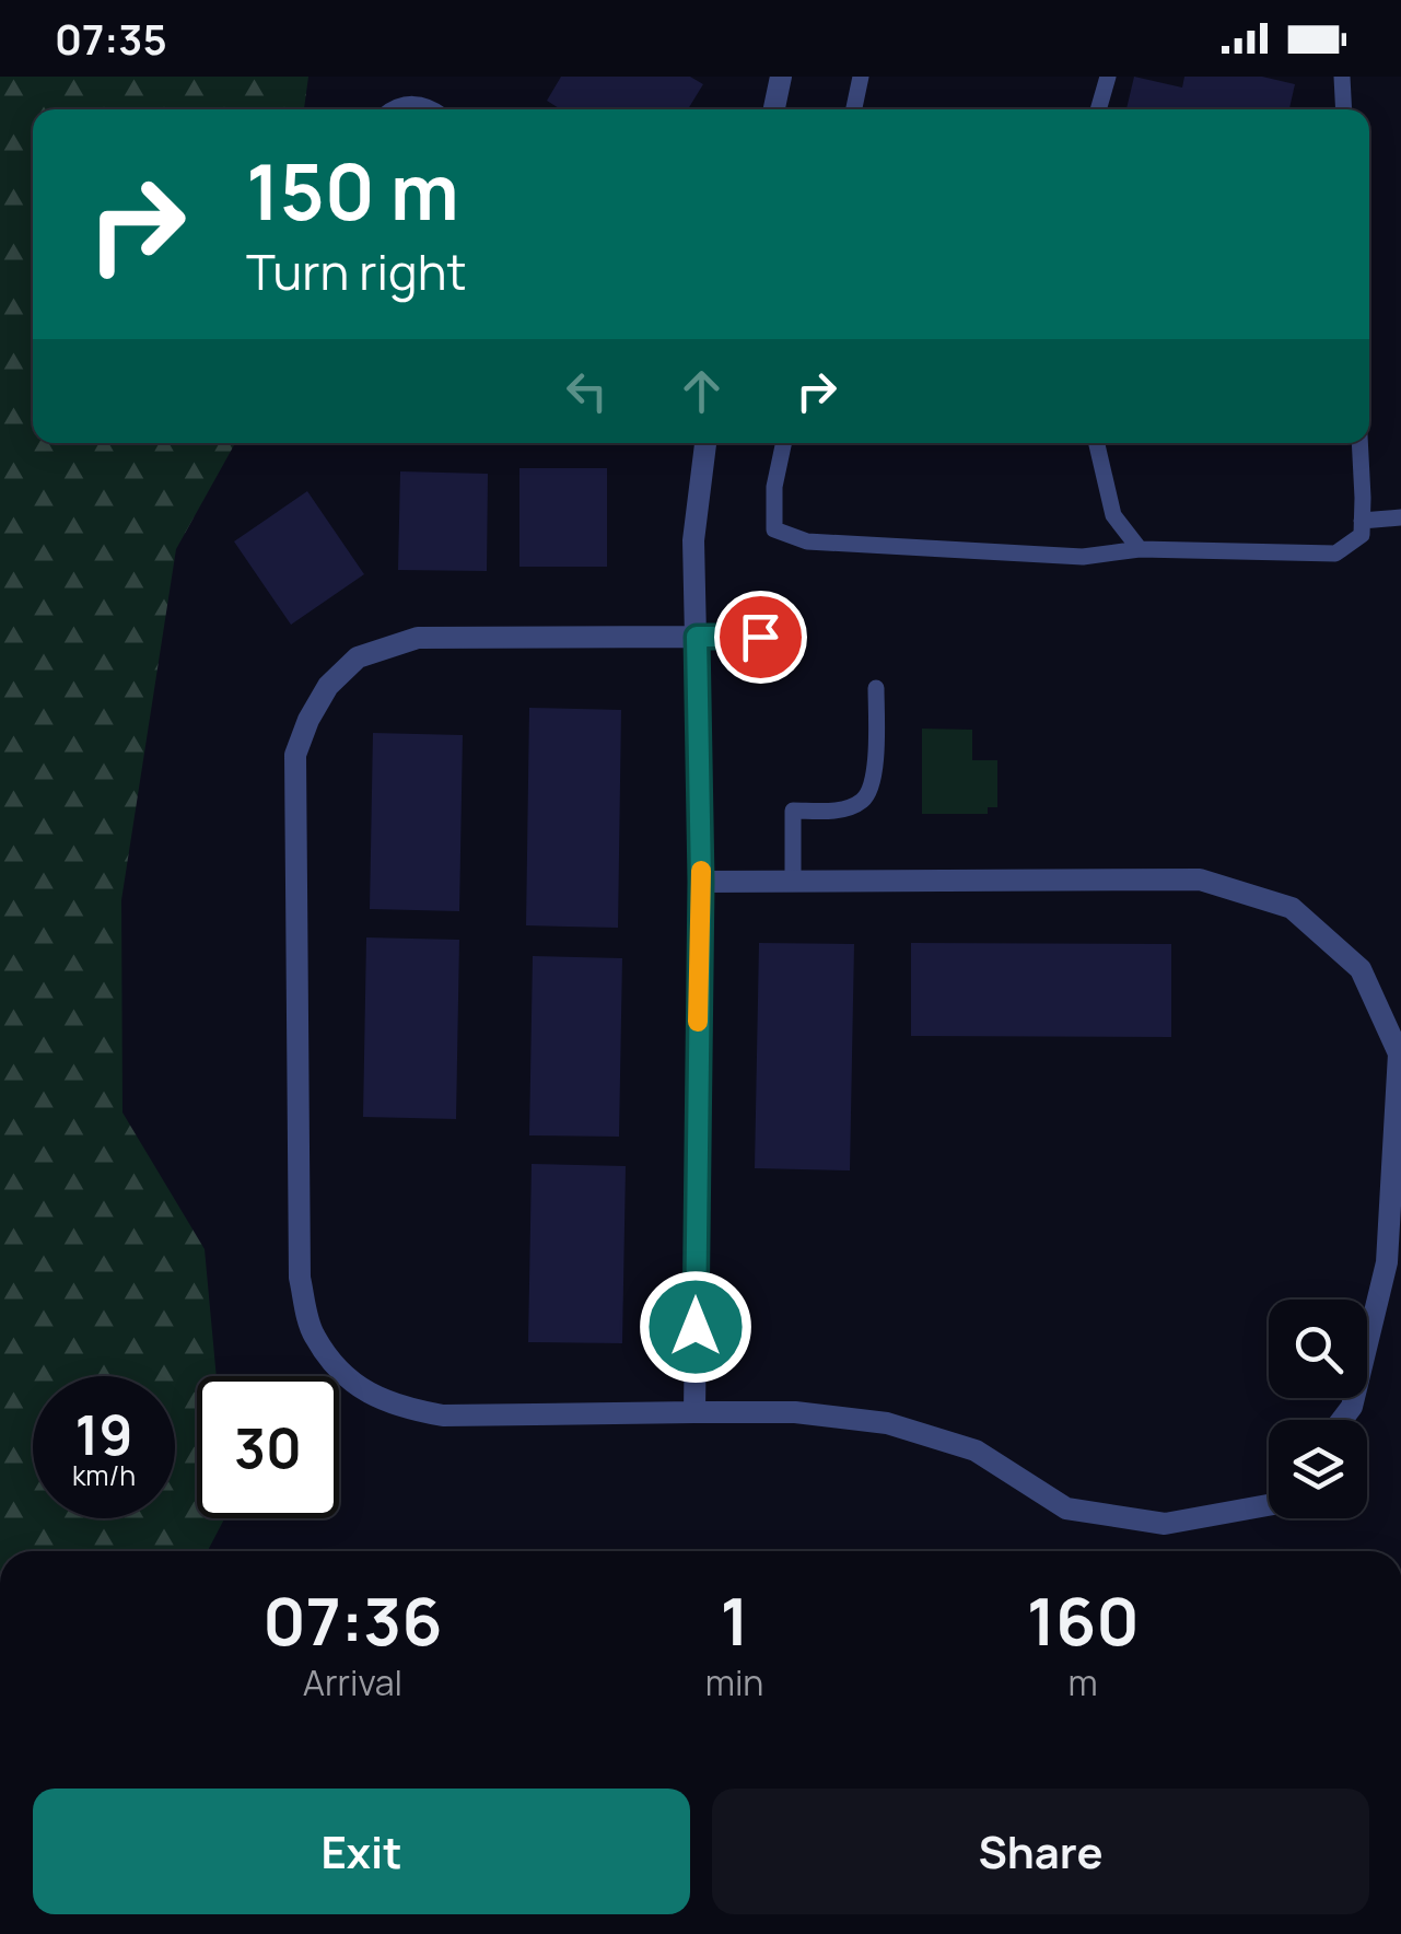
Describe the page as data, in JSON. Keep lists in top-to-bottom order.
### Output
{
  "page": {
    "status": "07:35",
    "turn": ["150 m", "Turn right"],
    "speed": "19 km/h",
    "limit": "30",
    "eta": [
      "07:36",
      "Arrival",
      "1",
      "min",
      "160",
      "m"
    ],
    "buttons": ["Exit", "Share"]
  }
}
